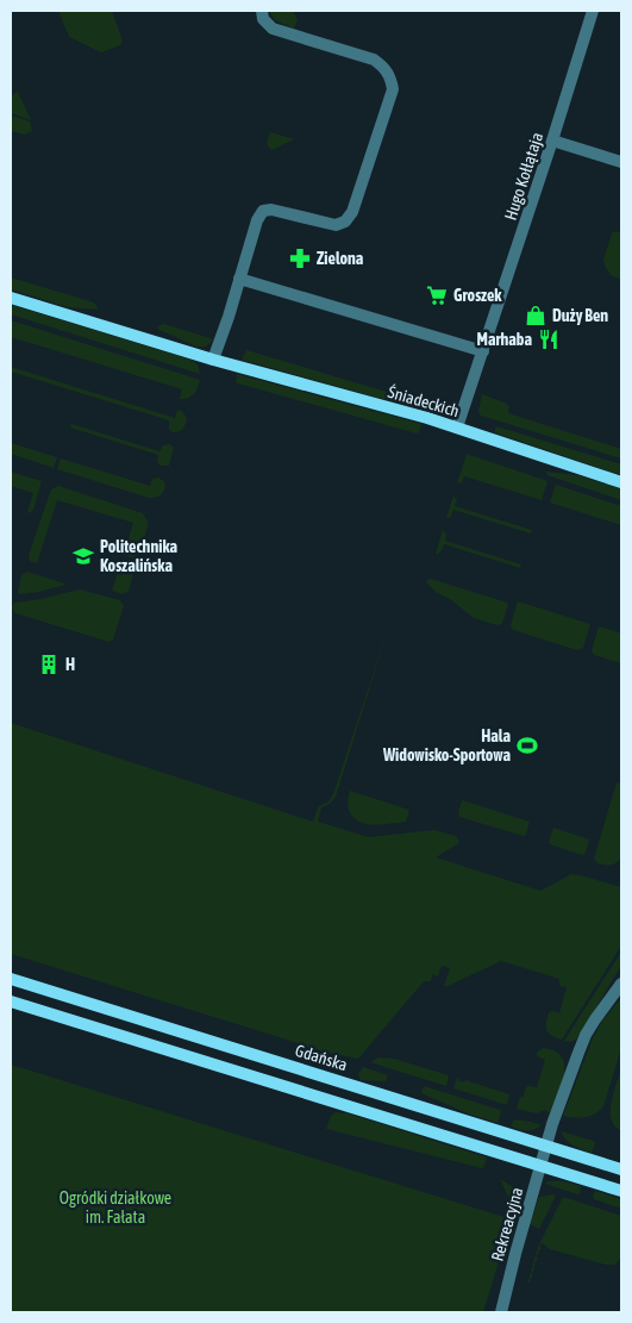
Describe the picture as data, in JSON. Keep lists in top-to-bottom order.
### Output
{
  "streets": {
    "main road": ["Śniadeckich", "Gdańska"],
    "street": ["Hugo Kołłątaja", "Rekreacyjna"]
  },
  "crossings": [
    ["Hugo Kołłątaja", "Śniadeckich"],
    ["Gdańska", "Rekreacyjna"]
  ],
  "parks": ["Ogródki działkowe im. Fałata"],
  "places": {
    "pharmacy": ["Zielona"],
    "supermarket": ["Groszek"],
    "shop": ["Duży Ben"],
    "restaurant": ["Marhaba"],
    "school or university": ["Politechnika Koszalińska"],
    "building": ["H"],
    "sports": ["Hala Widowisko-Sportowa"]
  }
}
